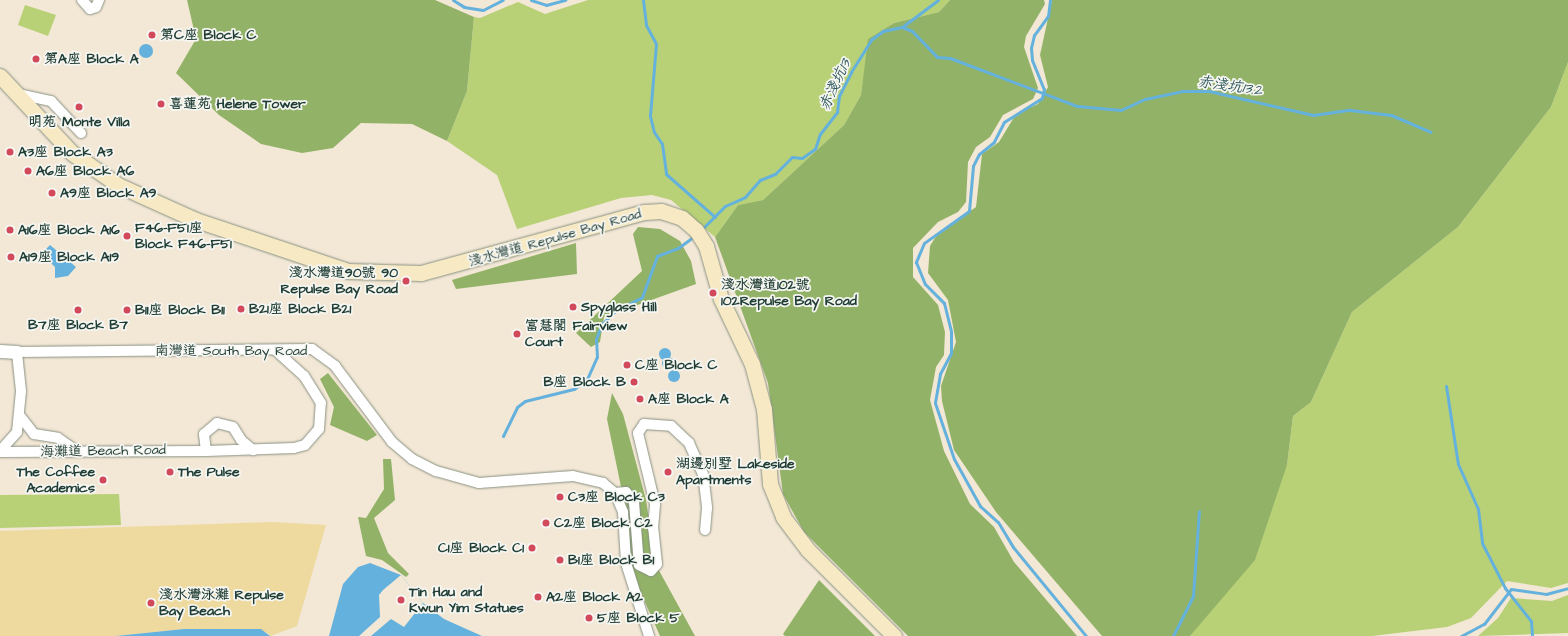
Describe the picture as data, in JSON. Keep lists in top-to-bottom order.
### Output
{
  "streets": {
    "main road": ["淺水灣道 Repulse Bay Road"],
    "street": ["南灣道 South Bay Road", "海灘道 Beach Road"]
  },
  "crossings": [
    ["南灣道 South Bay Road", "海灘道 Beach Road"]
  ],
  "water": ["赤淺坑13", "赤淺坑13.2"],
  "places": [
    "第C座 Block C",
    "第A座 Block A",
    "喜蓮苑 Helene Tower",
    "明苑 Monte Villa",
    "A3座 Block A3",
    "A6座 Block A6",
    "A9座 Block A9",
    "A16座 Block A16",
    "F46-F51座 Block F46-F51",
    "A19座 Block A19",
    "淺水灣道90號 90 Repulse Bay Road",
    "淺水灣道102號 102Repulse Bay Road",
    "Spyglass Hill",
    "B21座 Block B21",
    "B7座 Block B7",
    "B11座 Block B11",
    "富慧閣 Fairview Court",
    "C座 Block C",
    "B座 Block B",
    "A座 Block A",
    "The Pulse",
    "湖邊別墅 Lakeside Apartments",
    "The Coffee Academics",
    "C3座 Block C3",
    "C2座 Block C2",
    "C1座 Block C1",
    "B1座 Block B1",
    "A2座 Block A2",
    "Tin Hau and Kwun Yim Statues",
    "淺水灣泳灘 Repulse Bay Beach",
    "5座 Block 5"
  ]
}
